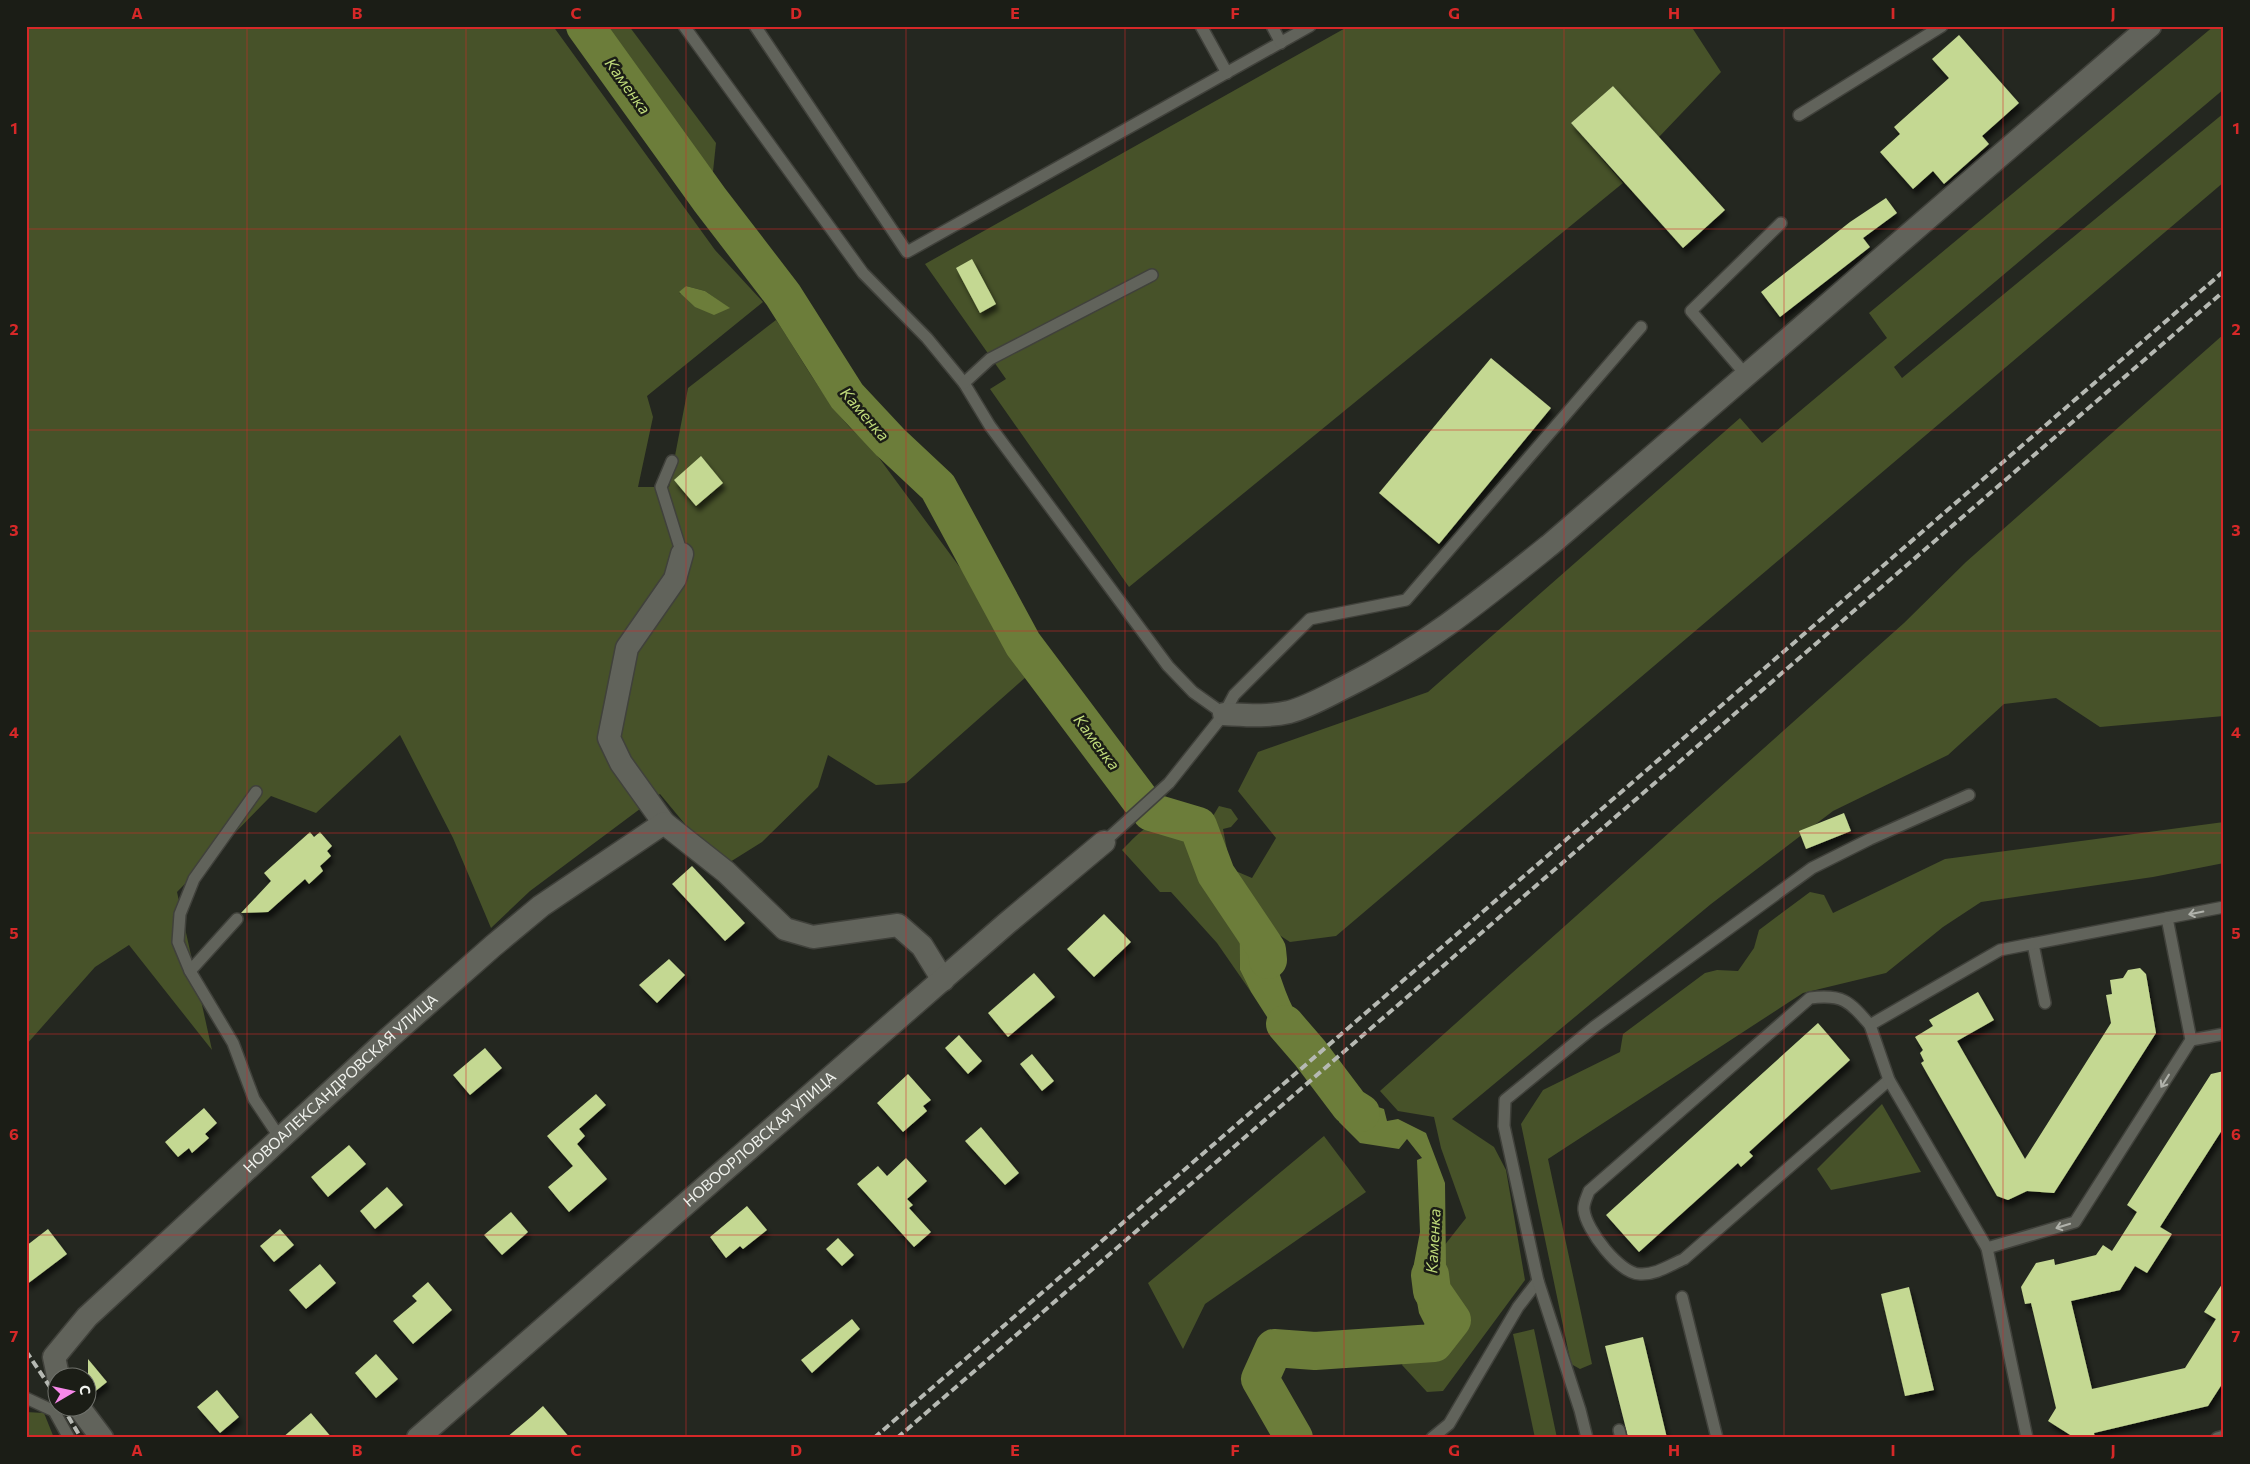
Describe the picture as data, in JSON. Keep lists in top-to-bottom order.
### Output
{
  "streets": {
    "street": ["НОВОАЛЕКСАНДРОВСКАЯ УЛИЦА", "НОВООРЛОВСКАЯ УЛИЦА"]
  },
  "water": ["Каменка"],
  "north": "right",
  "grid": {
    "columns": [
      "A",
      "B",
      "C",
      "D",
      "E",
      "F",
      "G",
      "H",
      "I",
      "J"
    ],
    "rows": [
      "1",
      "2",
      "3",
      "4",
      "5",
      "6",
      "7"
    ]
  }
}
